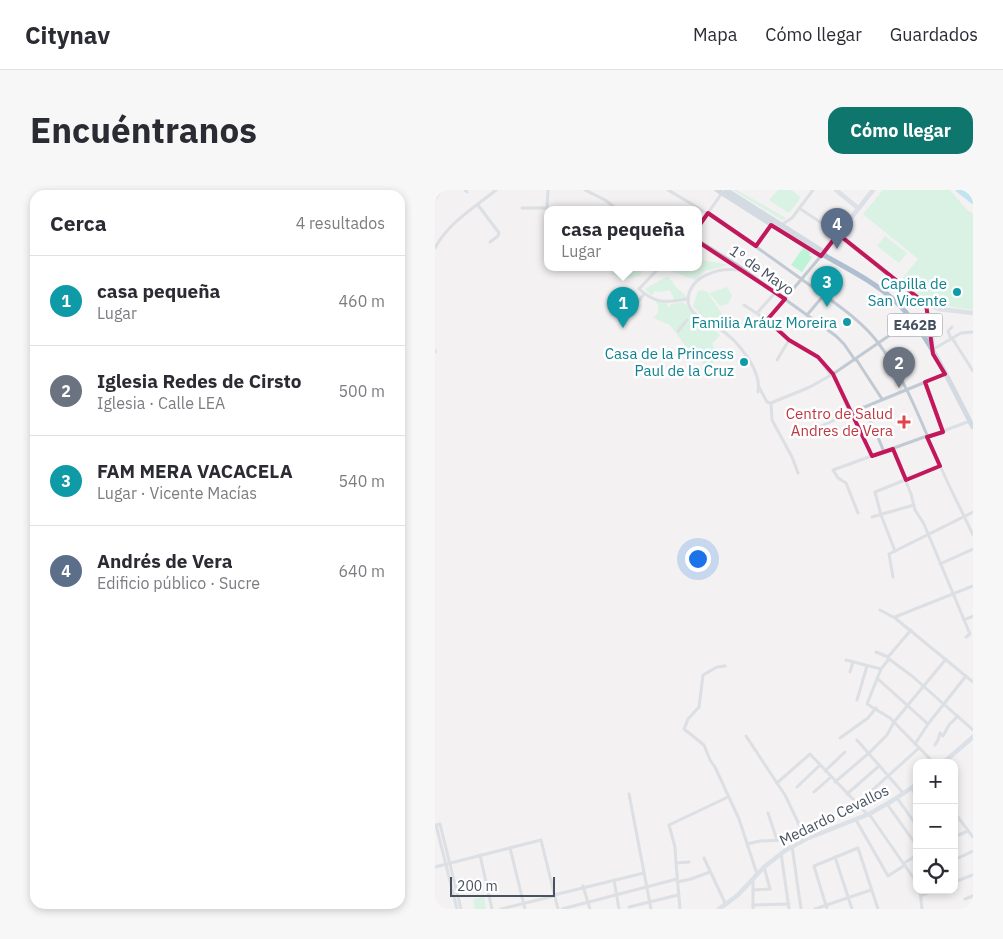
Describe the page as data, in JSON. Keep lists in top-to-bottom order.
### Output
{
  "streets": {
    "main road": ["E462B"],
    "street": ["1º de Mayo", "Medardo Cevallos"]
  },
  "places": {
    "other": ["Capilla de San Vicente", "Familia Aráuz Moreira", "Casa de la Princess Paul de la Cruz"],
    "health": ["Centro de Salud Andres de Vera"]
  },
  "scale_bar": "200 m",
  "page": {
    "header": "Citynav",
    "nav": ["Mapa", "Cómo llegar", "Guardados"],
    "title": "Encuéntranos",
    "buttons": "Cómo llegar",
    "heading": ["Cerca", "4 resultados"],
    "popup": ["casa pequeña", "Lugar"],
    "pins": [
      "4",
      "3",
      "1",
      "2"
    ],
    "list": [
      {
        "mark": "1",
        "name": "casa pequeña",
        "note": "Lugar",
        "value": "460 m"
      },
      {
        "mark": "2",
        "name": "Iglesia Redes de Cirsto",
        "note": "Iglesia · Calle LEA",
        "value": "500 m"
      },
      {
        "mark": "3",
        "name": "FAM MERA VACACELA",
        "note": "Lugar · Vicente Macías",
        "value": "540 m"
      },
      {
        "mark": "4",
        "name": "Andrés de Vera",
        "note": "Edificio público · Sucre",
        "value": "640 m"
      }
    ],
    "map_buttons": ["+", "−"],
    "scale": "200 m"
  }
}
